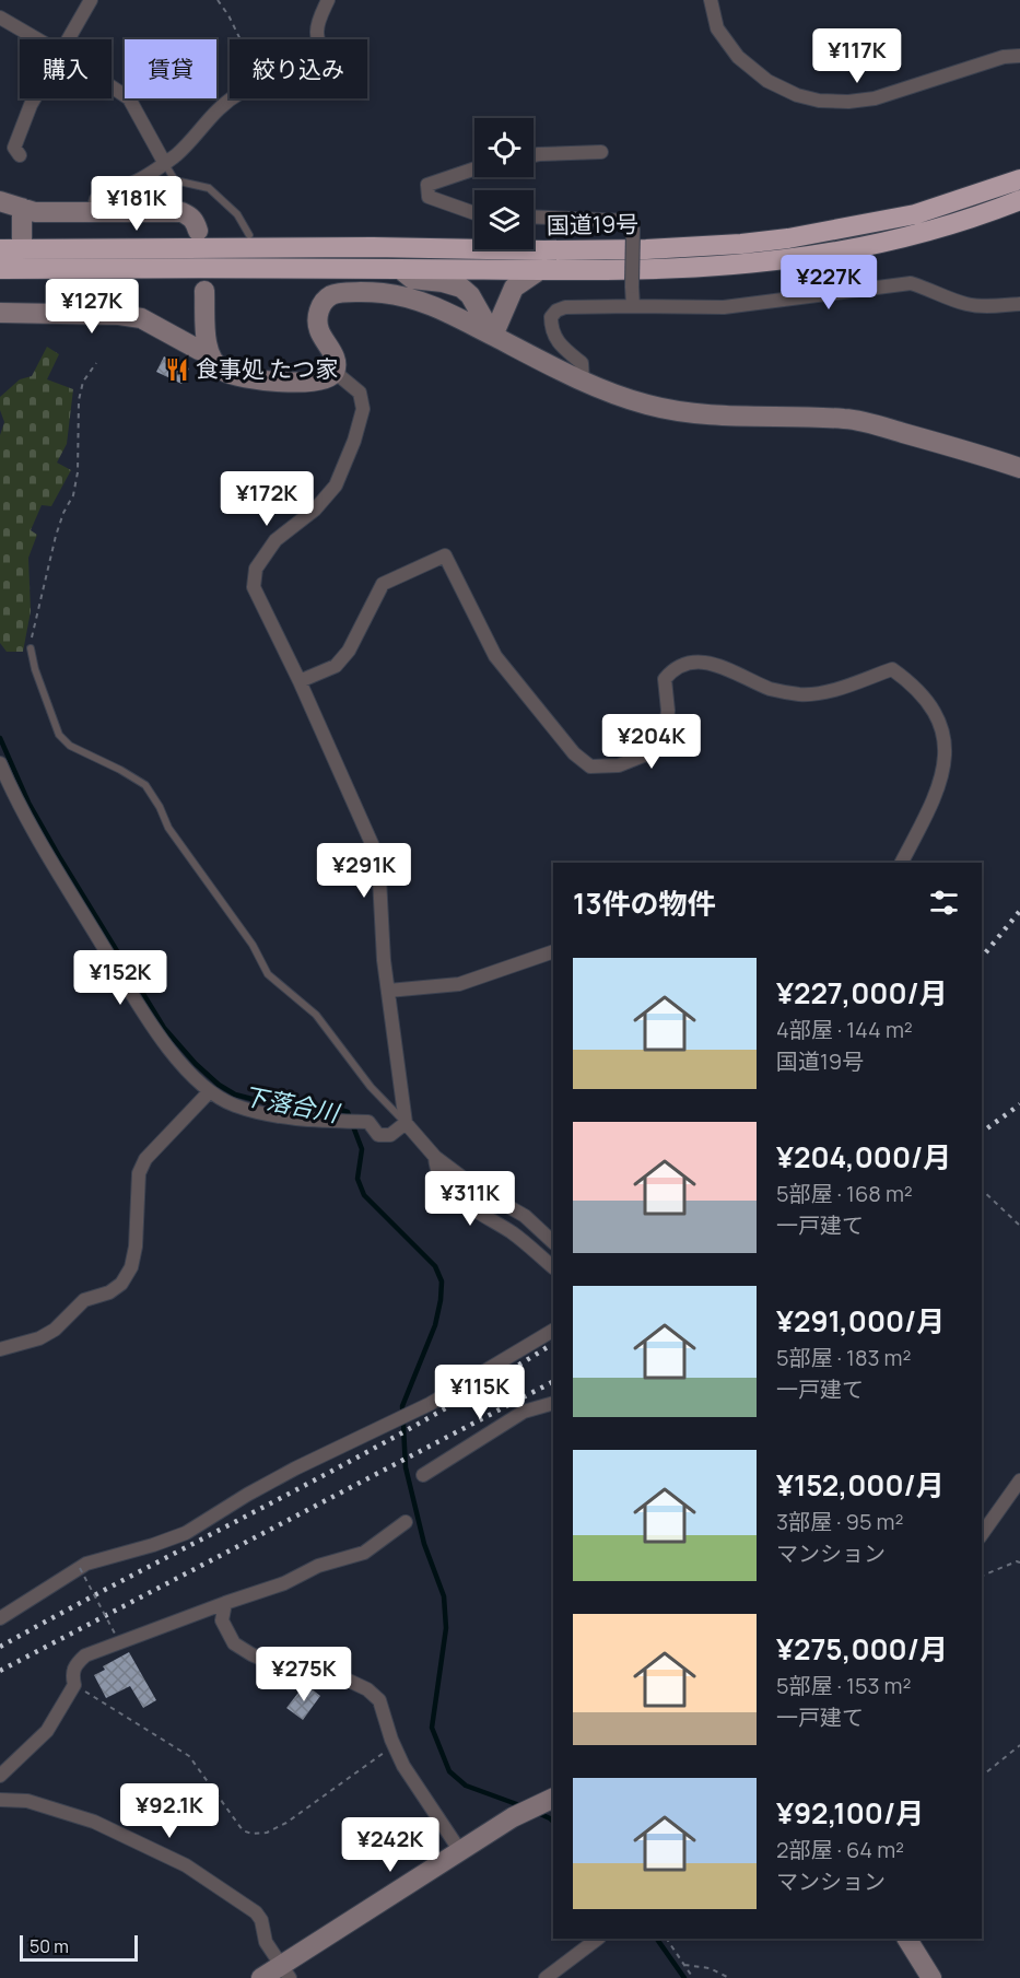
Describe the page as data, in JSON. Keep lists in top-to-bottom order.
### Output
{
  "streets": {
    "highway": ["国道19号"]
  },
  "water": ["下落合川"],
  "places": {
    "restaurant": ["食事処 たつ家"]
  },
  "scale_bar": "50 m",
  "page": {
    "price": [
      "¥117K",
      "¥181K",
      "¥227K",
      "¥127K",
      "¥172K",
      "¥204K",
      "¥291K",
      "¥152K",
      "¥311K",
      "¥115K",
      "¥275K",
      "¥92.1K",
      "¥242K"
    ],
    "chip": ["購入", "賃貸", "絞り込み"],
    "heading": "13件の物件",
    "list": [
      {
        "name": "¥227,000/月",
        "note": "4部屋 · 144 m² · 国道19号"
      },
      {
        "name": "¥204,000/月",
        "note": "5部屋 · 168 m² · 一戸建て"
      },
      {
        "name": "¥291,000/月",
        "note": "5部屋 · 183 m² · 一戸建て"
      },
      {
        "name": "¥152,000/月",
        "note": "3部屋 · 95 m² · マンション"
      },
      {
        "name": "¥275,000/月",
        "note": "5部屋 · 153 m² · 一戸建て"
      },
      {
        "name": "¥92,100/月",
        "note": "2部屋 · 64 m² · マンション"
      }
    ],
    "scale": "50 m"
  }
}
